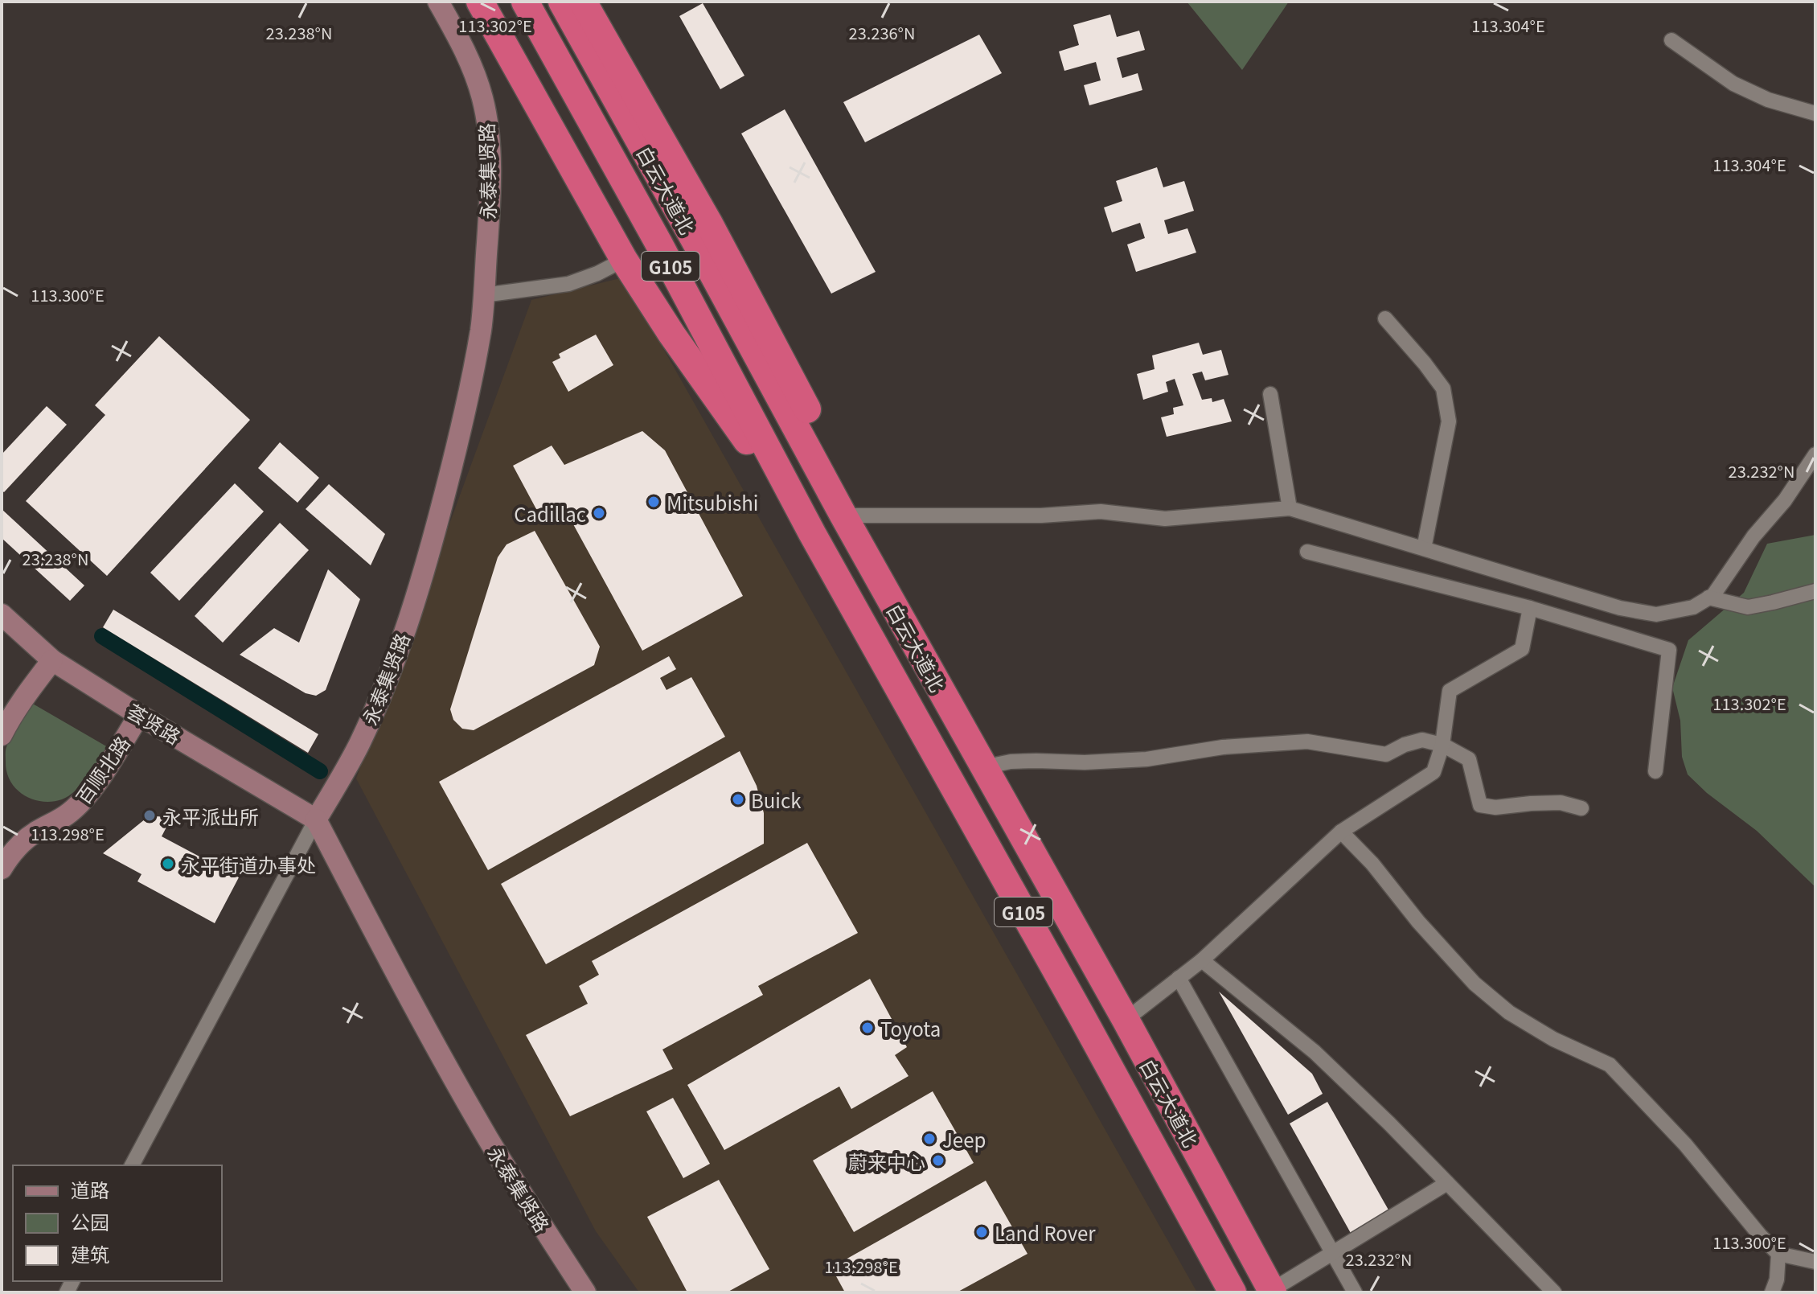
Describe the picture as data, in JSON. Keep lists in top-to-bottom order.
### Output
{
  "streets": {
    "highway": ["白云大道北", "G105"],
    "street": ["永泰集贤路", "荟贤路", "百顺北路"]
  },
  "crossings": [
    ["永泰集贤路", "荟贤路"],
    ["白云大道北", "G105"],
    ["荟贤路", "百顺北路"]
  ],
  "places": [
    "Mitsubishi",
    "Cadillac",
    "Buick",
    "永平派出所",
    "永平街道办事处",
    "Toyota",
    "Jeep",
    "蔚来中心",
    "Land Rover"
  ],
  "legend": ["道路", "公园", "建筑"],
  "coordinates": [
    "113.302°E",
    "113.304°E",
    "23.238°N",
    "23.236°N",
    "113.300°E",
    "23.232°N",
    "113.298°E"
  ]
}
